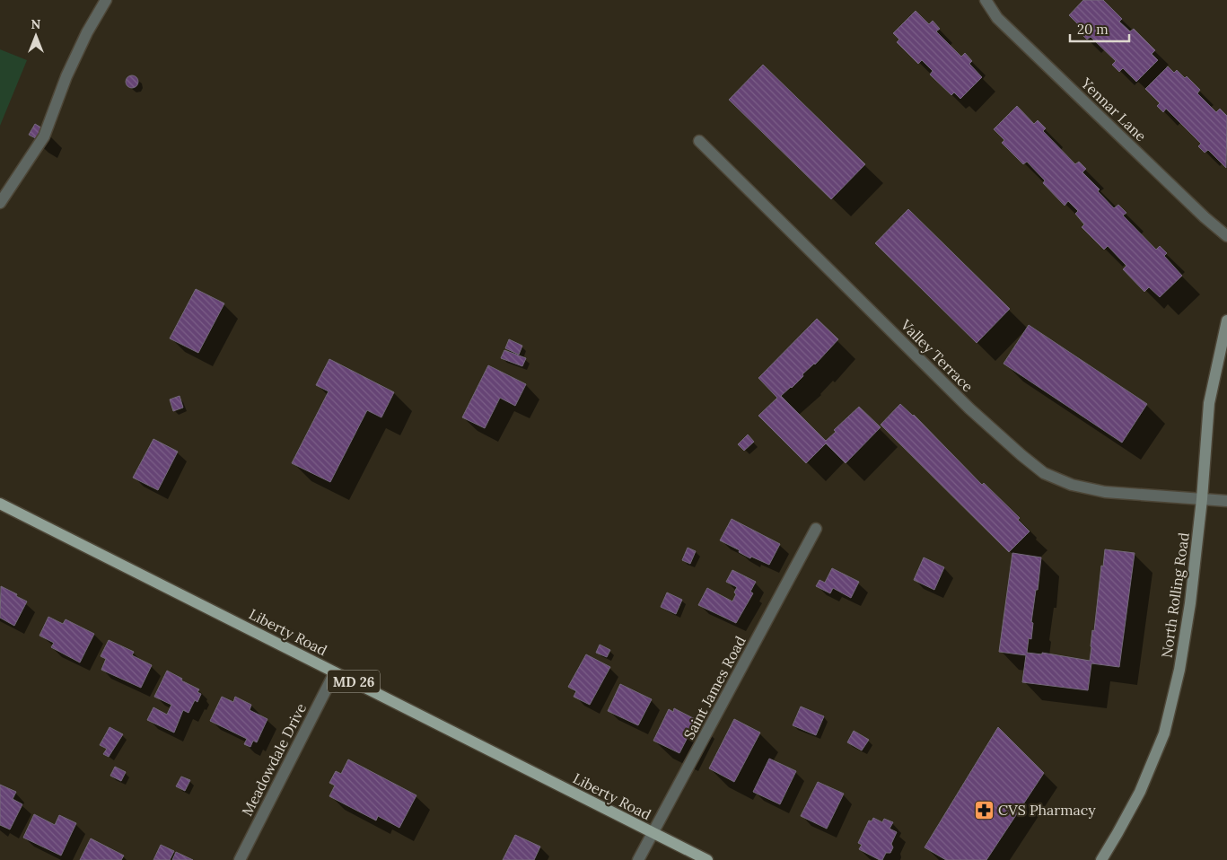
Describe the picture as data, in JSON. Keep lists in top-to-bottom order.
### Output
{
  "streets": {
    "main road": ["Liberty Road", "MD 26"],
    "street": [
      "Yennar Lane",
      "Valley Terrace",
      "North Rolling Road",
      "Saint James Road",
      "Meadowdale Drive"
    ]
  },
  "crossings": [
    ["Valley Terrace", "North Rolling Road"],
    ["Liberty Road", "Saint James Road"],
    ["Liberty Road", "Meadowdale Drive"]
  ],
  "places": {
    "pharmacy": ["CVS Pharmacy"]
  },
  "scale_bar": "20 m",
  "north": "top"
}
